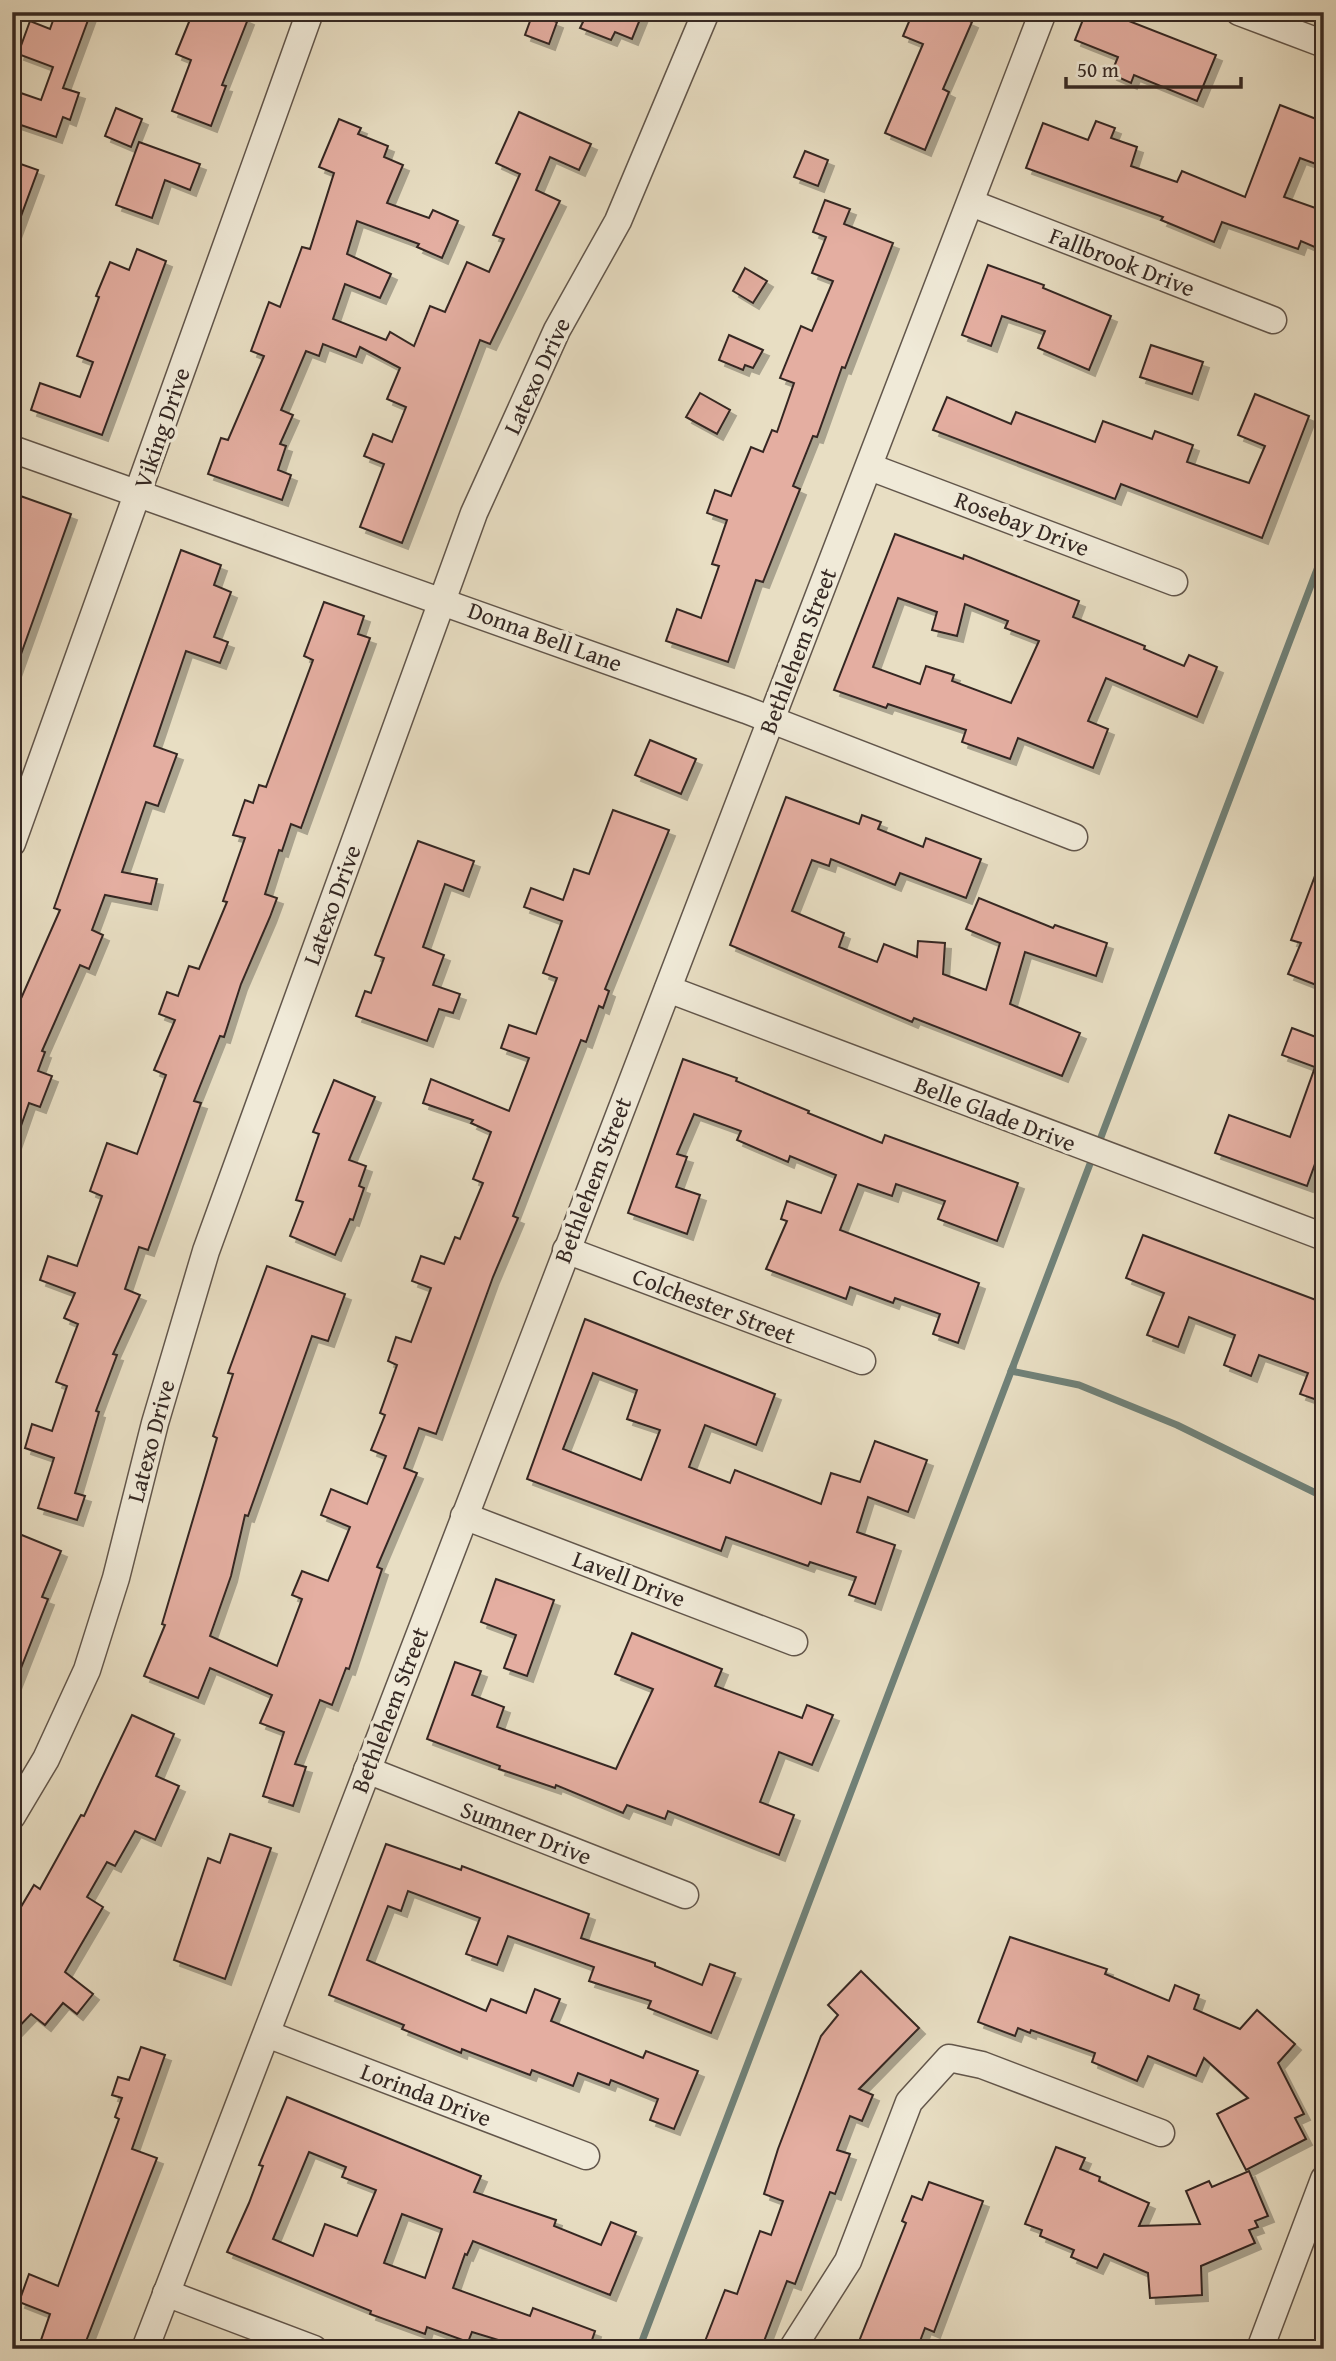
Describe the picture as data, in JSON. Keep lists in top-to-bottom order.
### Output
{
  "streets": {
    "street": [
      "Fallbrook Drive",
      "Latexo Drive",
      "Viking Drive",
      "Rosebay Drive",
      "Donna Bell Lane",
      "Bethlehem Street",
      "Belle Glade Drive",
      "Colchester Street",
      "Lavell Drive",
      "Sumner Drive",
      "Lorinda Drive"
    ]
  },
  "crossings": [
    ["Fallbrook Drive", "Bethlehem Street"],
    ["Latexo Drive", "Donna Bell Lane"],
    ["Viking Drive", "Donna Bell Lane"],
    ["Rosebay Drive", "Bethlehem Street"],
    ["Donna Bell Lane", "Bethlehem Street"],
    ["Bethlehem Street", "Belle Glade Drive"],
    ["Bethlehem Street", "Colchester Street"],
    ["Bethlehem Street", "Lavell Drive"],
    ["Bethlehem Street", "Sumner Drive"],
    ["Bethlehem Street", "Lorinda Drive"]
  ],
  "scale_bar": "50 m"
}
